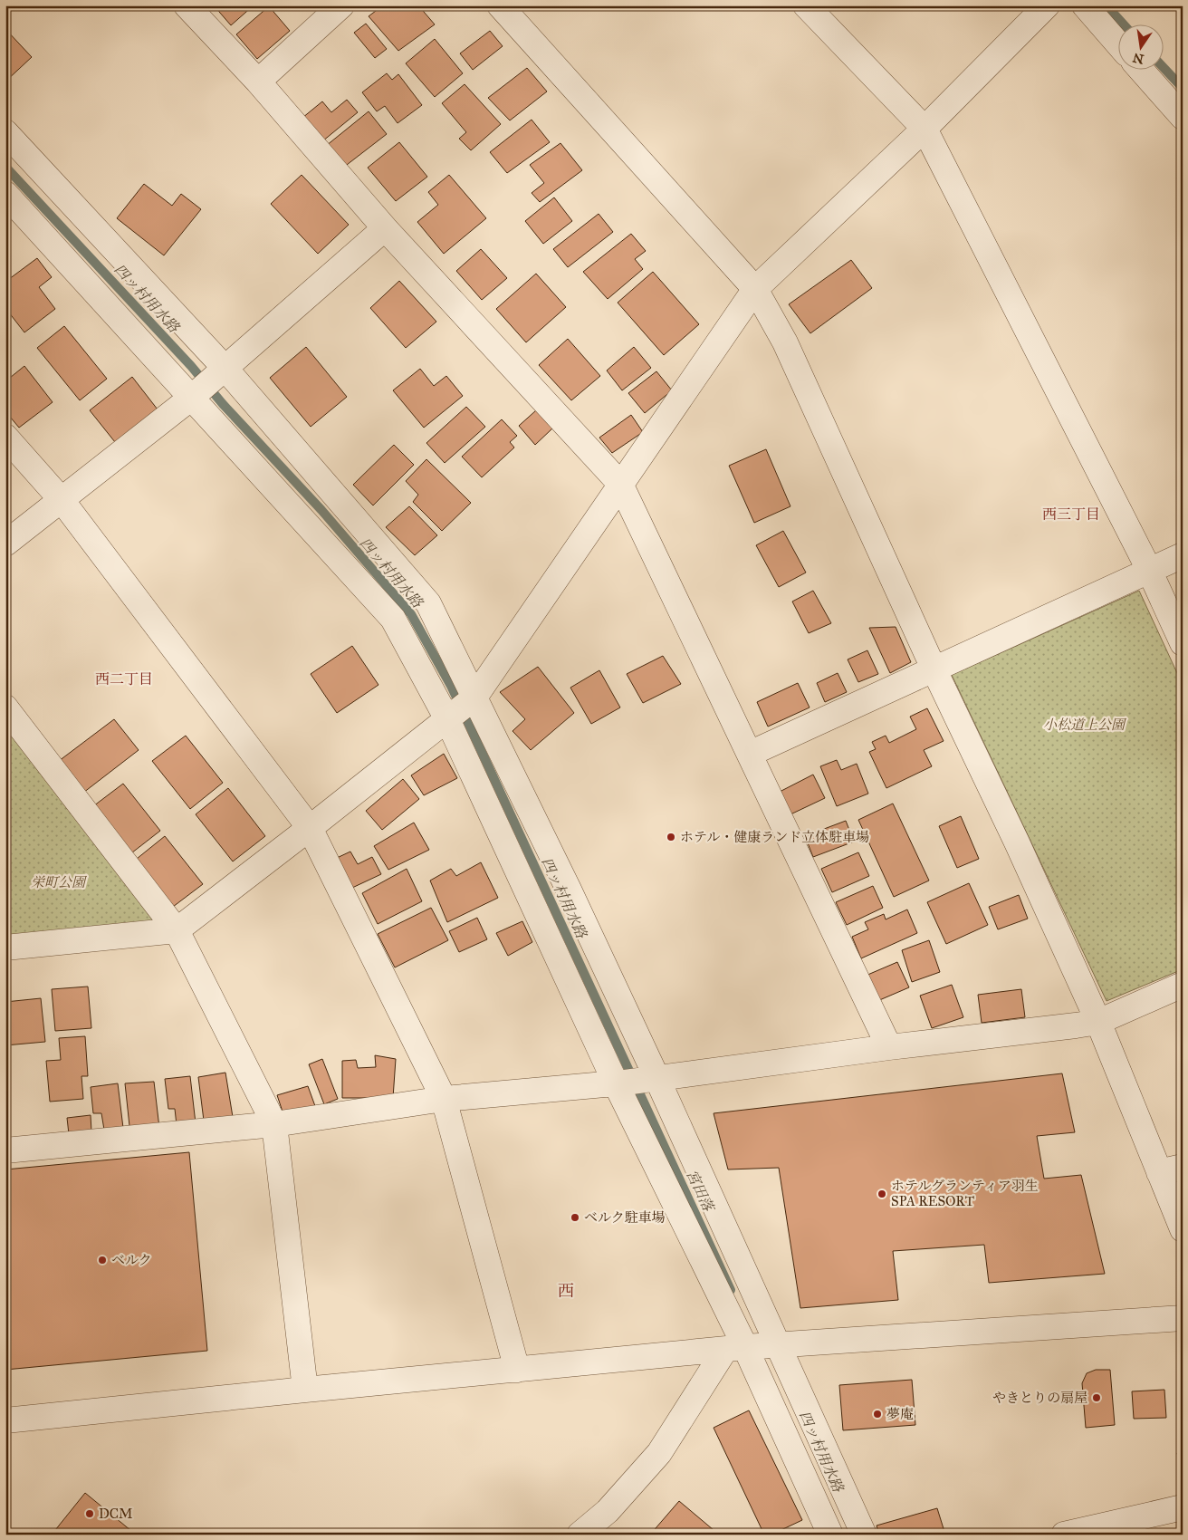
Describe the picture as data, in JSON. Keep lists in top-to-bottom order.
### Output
{
  "districts": ["西三丁目", "西二丁目", "西"],
  "water": ["四ッ村用水路", "宮田落"],
  "parks": ["小松道上公園", "栄町公園"],
  "places": [
    "ホテル・健康ランド立体駐車場",
    "ホテルグランティア羽生 SPA RESORT",
    "ベルク駐車場",
    "ベルク",
    "やきとりの扇屋",
    "夢庵",
    "DCM"
  ],
  "north": "bottom"
}
